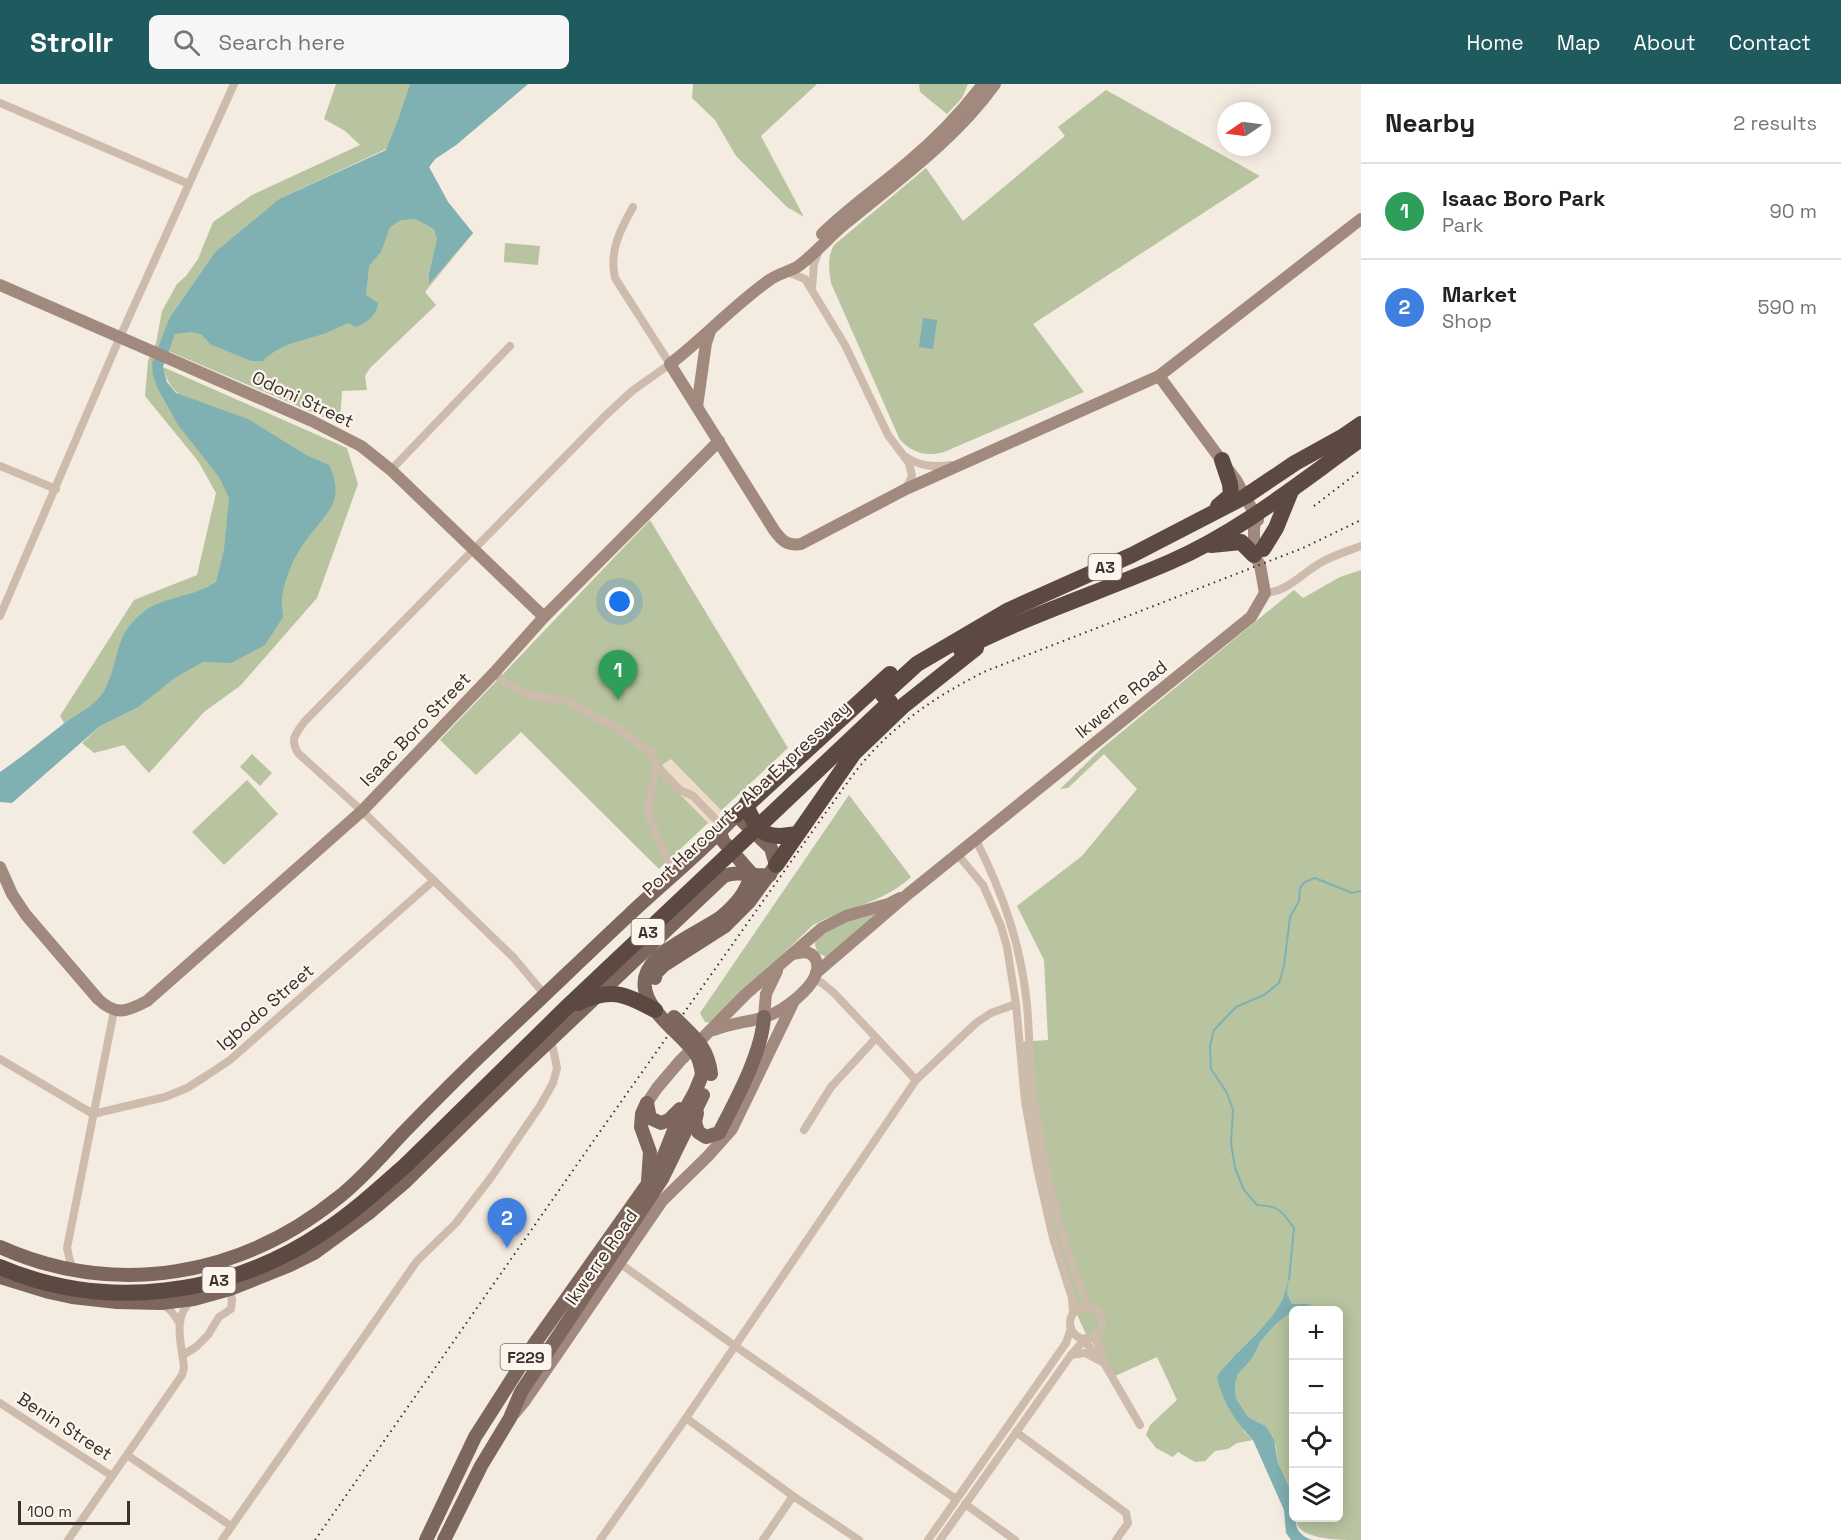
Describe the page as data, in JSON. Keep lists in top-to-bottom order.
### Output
{
  "streets": {
    "highway": ["A3", "Port Harcourt - Aba Expressway"],
    "main road": ["Ikwerre Road", "F229"],
    "street": [
      "Odoni Street",
      "Isaac Boro Street",
      "Igbodo Street",
      "Benin Street"
    ]
  },
  "crossings": [
    ["Odoni Street", "Isaac Boro Street"],
    ["Ikwerre Road", "F229"]
  ],
  "scale_bar": "100 m",
  "north": "left",
  "page": {
    "header": "Strollr",
    "search": "Search here",
    "nav": [
      "Home",
      "Map",
      "About",
      "Contact"
    ],
    "heading": ["Nearby", "2 results"],
    "list": [
      {
        "mark": "1",
        "name": "Isaac Boro Park",
        "note": "Park",
        "value": "90 m"
      },
      {
        "mark": "2",
        "name": "Market",
        "note": "Shop",
        "value": "590 m"
      }
    ],
    "pins": ["1", "2"],
    "map_buttons": ["+", "−"],
    "scale": "100 m"
  }
}
